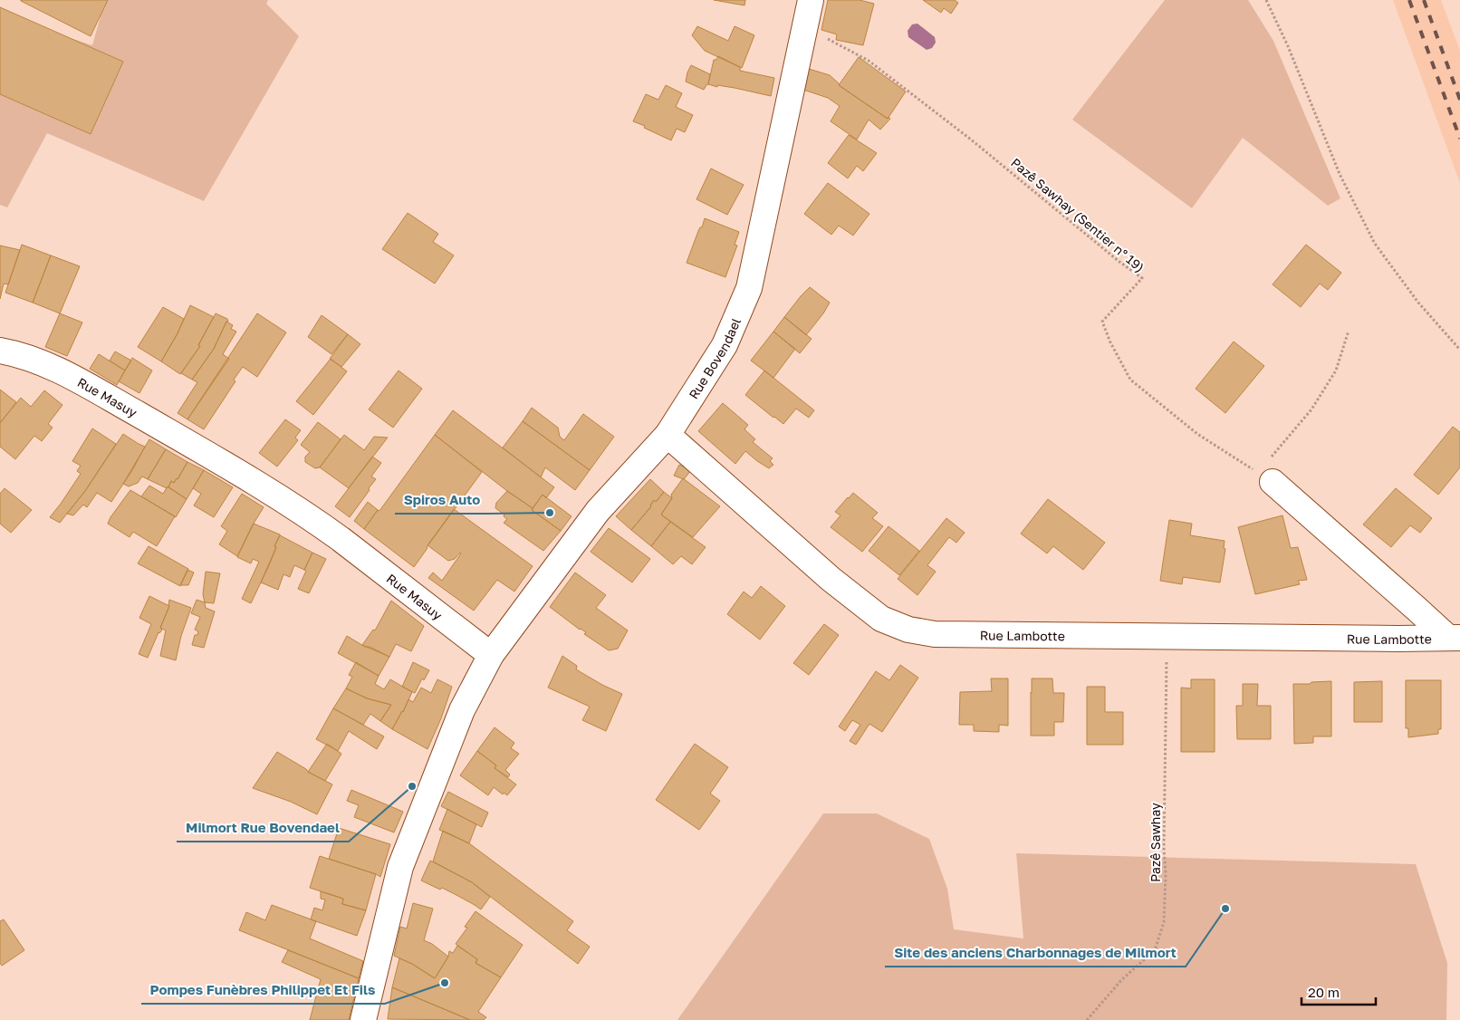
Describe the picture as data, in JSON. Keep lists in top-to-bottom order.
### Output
{
  "streets": {
    "street": ["Rue Bovendael", "Rue Masuy", "Rue Lambotte"],
    "path": ["Pazê Sawhay (Sentier n° 19)", "Pazê Sawhay"]
  },
  "crossings": [
    ["Pazê Sawhay (Sentier n° 19)", "Rue Bovendael"],
    ["Pazê Sawhay (Sentier n° 19)", "Rue Lambotte"],
    ["Rue Bovendael", "Rue Masuy"],
    ["Rue Bovendael", "Rue Lambotte"],
    ["Rue Lambotte", "Pazê Sawhay"]
  ],
  "places": [
    "Spiros Auto",
    "Milmort Rue Bovendael",
    "Site des anciens Charbonnages de Milmort",
    "Pompes Funèbres Philippet Et Fils"
  ],
  "scale_bar": "20 m"
}
